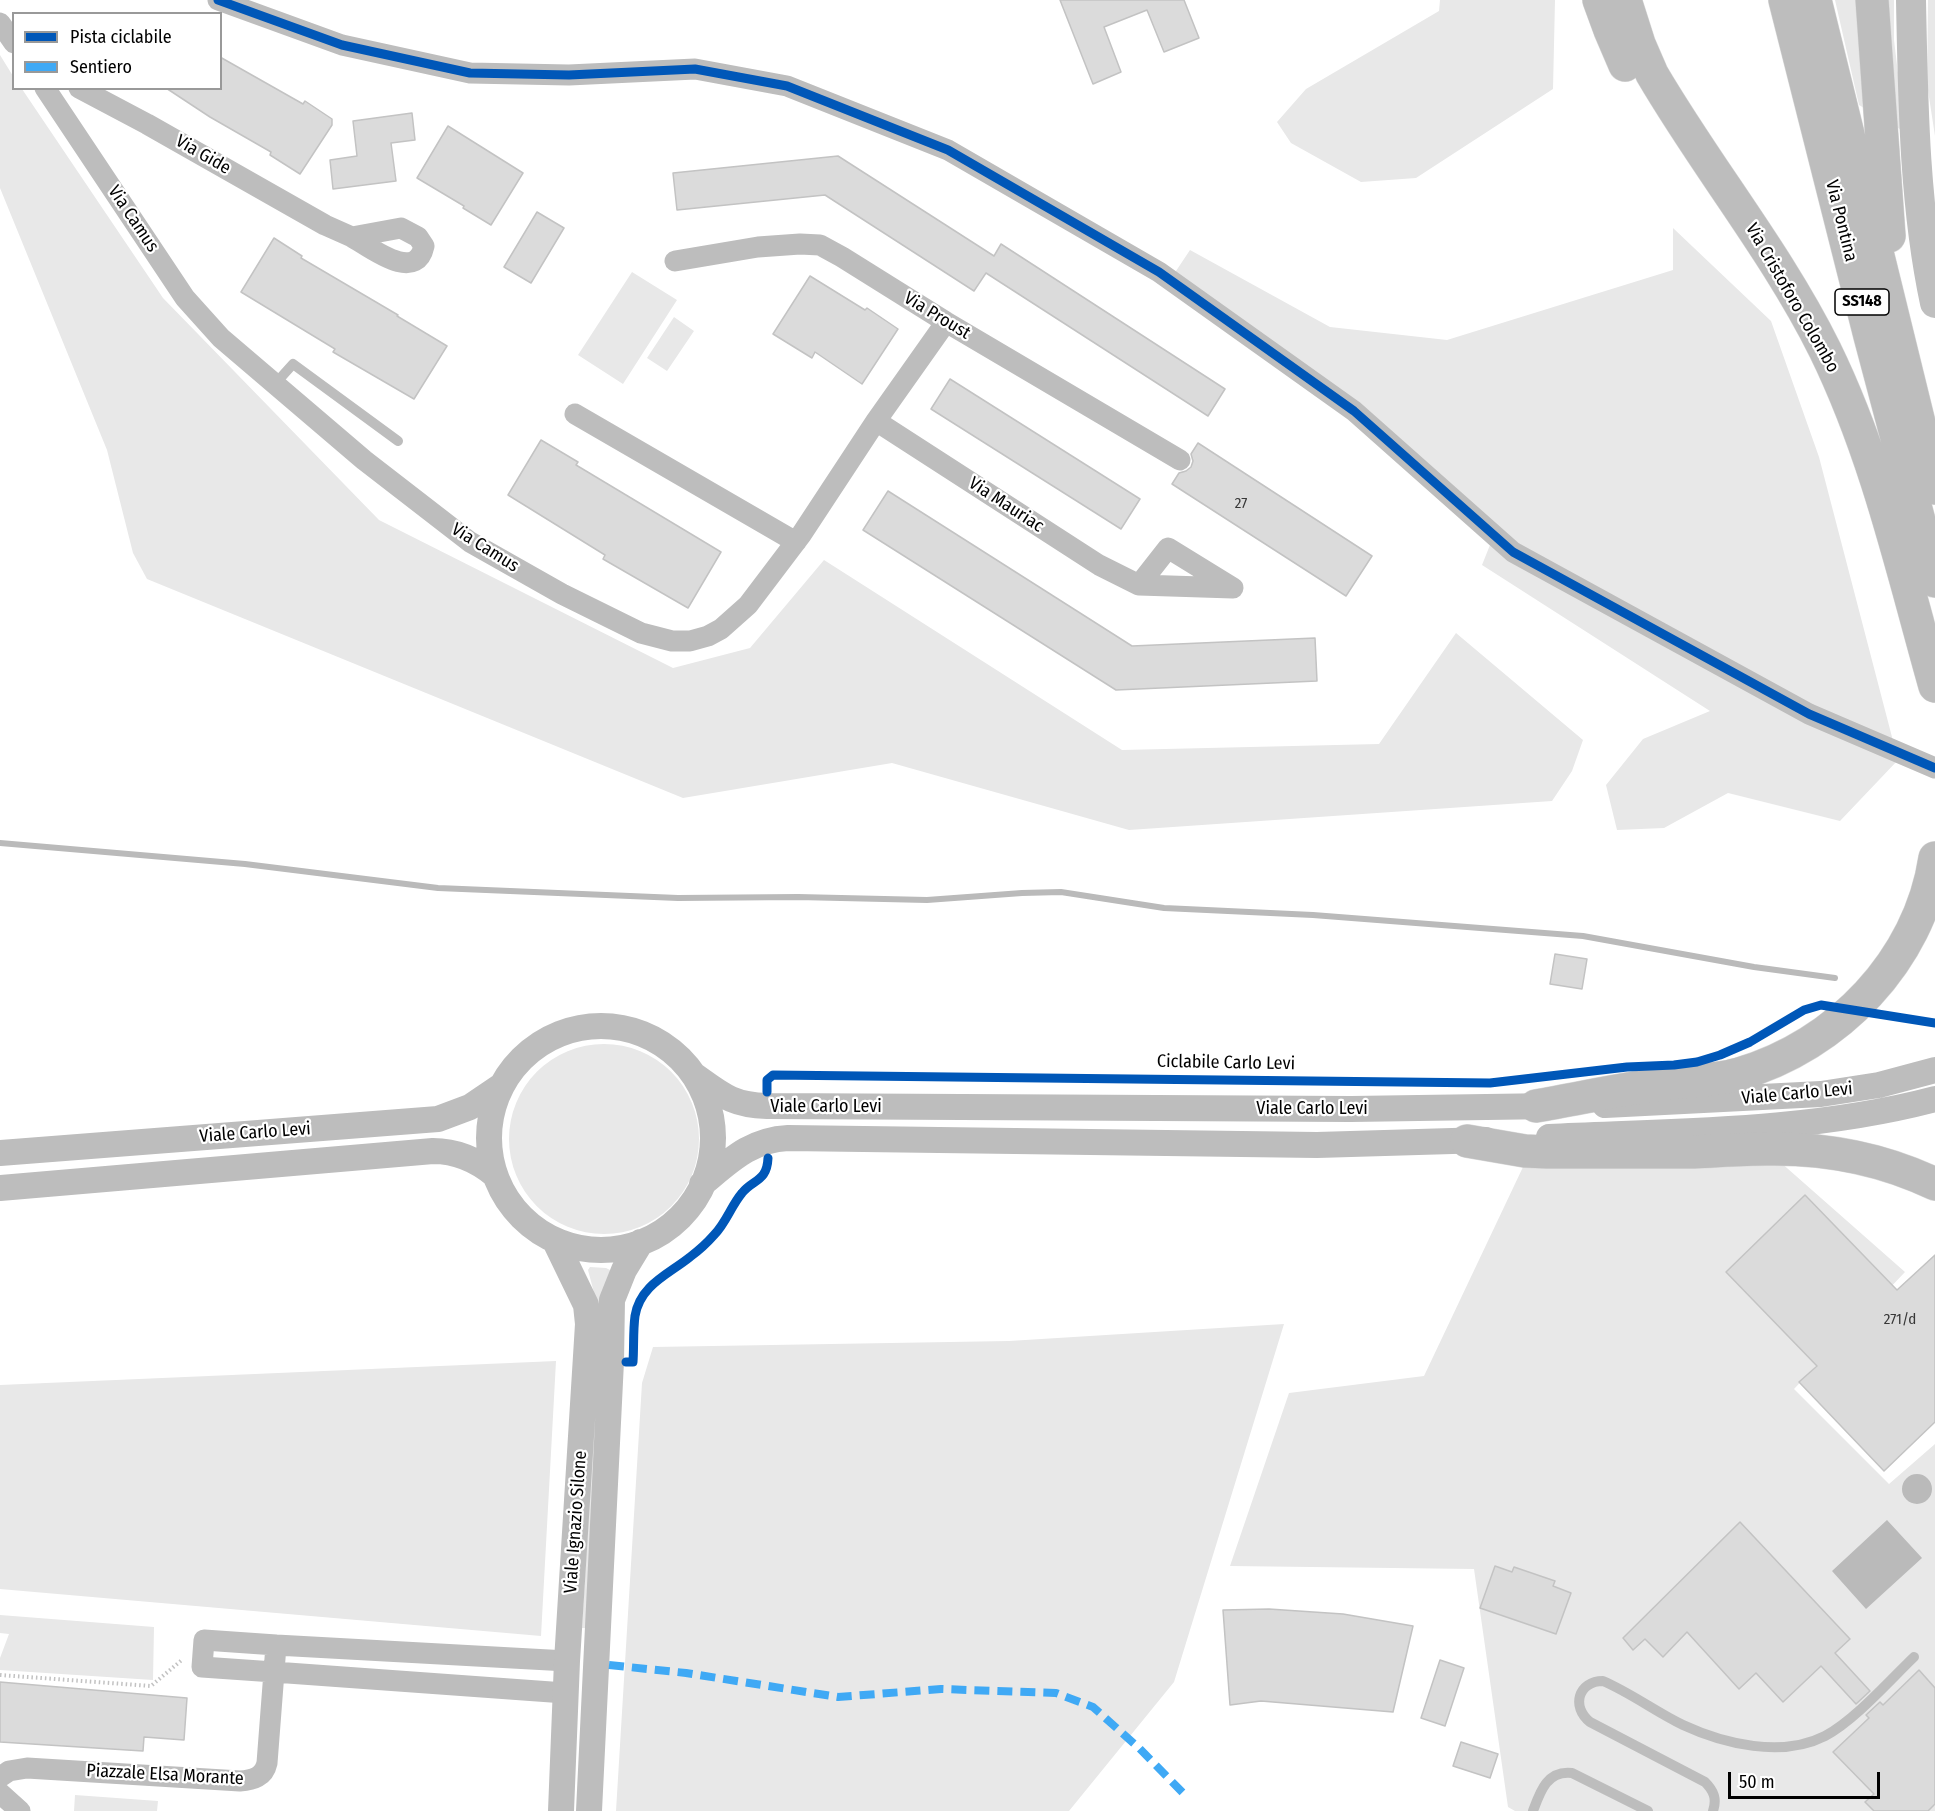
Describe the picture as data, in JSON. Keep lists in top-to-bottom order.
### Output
{
  "streets": {
    "highway": ["Via Pontina", "Via Cristoforo Colombo", "SS148"],
    "street": [
      "Via Gide",
      "Via Camus",
      "Via Proust",
      "Via Mauriac",
      "Viale Carlo Levi",
      "Viale Ignazio Silone",
      "Piazzale Elsa Morante"
    ],
    "cycle path": ["Ciclabile Carlo Levi"]
  },
  "crossings": [
    ["Via Camus", "Via Proust"],
    ["Via Camus", "Via Mauriac"],
    ["Via Pontina", "SS148"]
  ],
  "house_numbers": ["27", "271/d"],
  "legend": ["Pista ciclabile", "Sentiero"],
  "scale_bar": "50 m"
}
